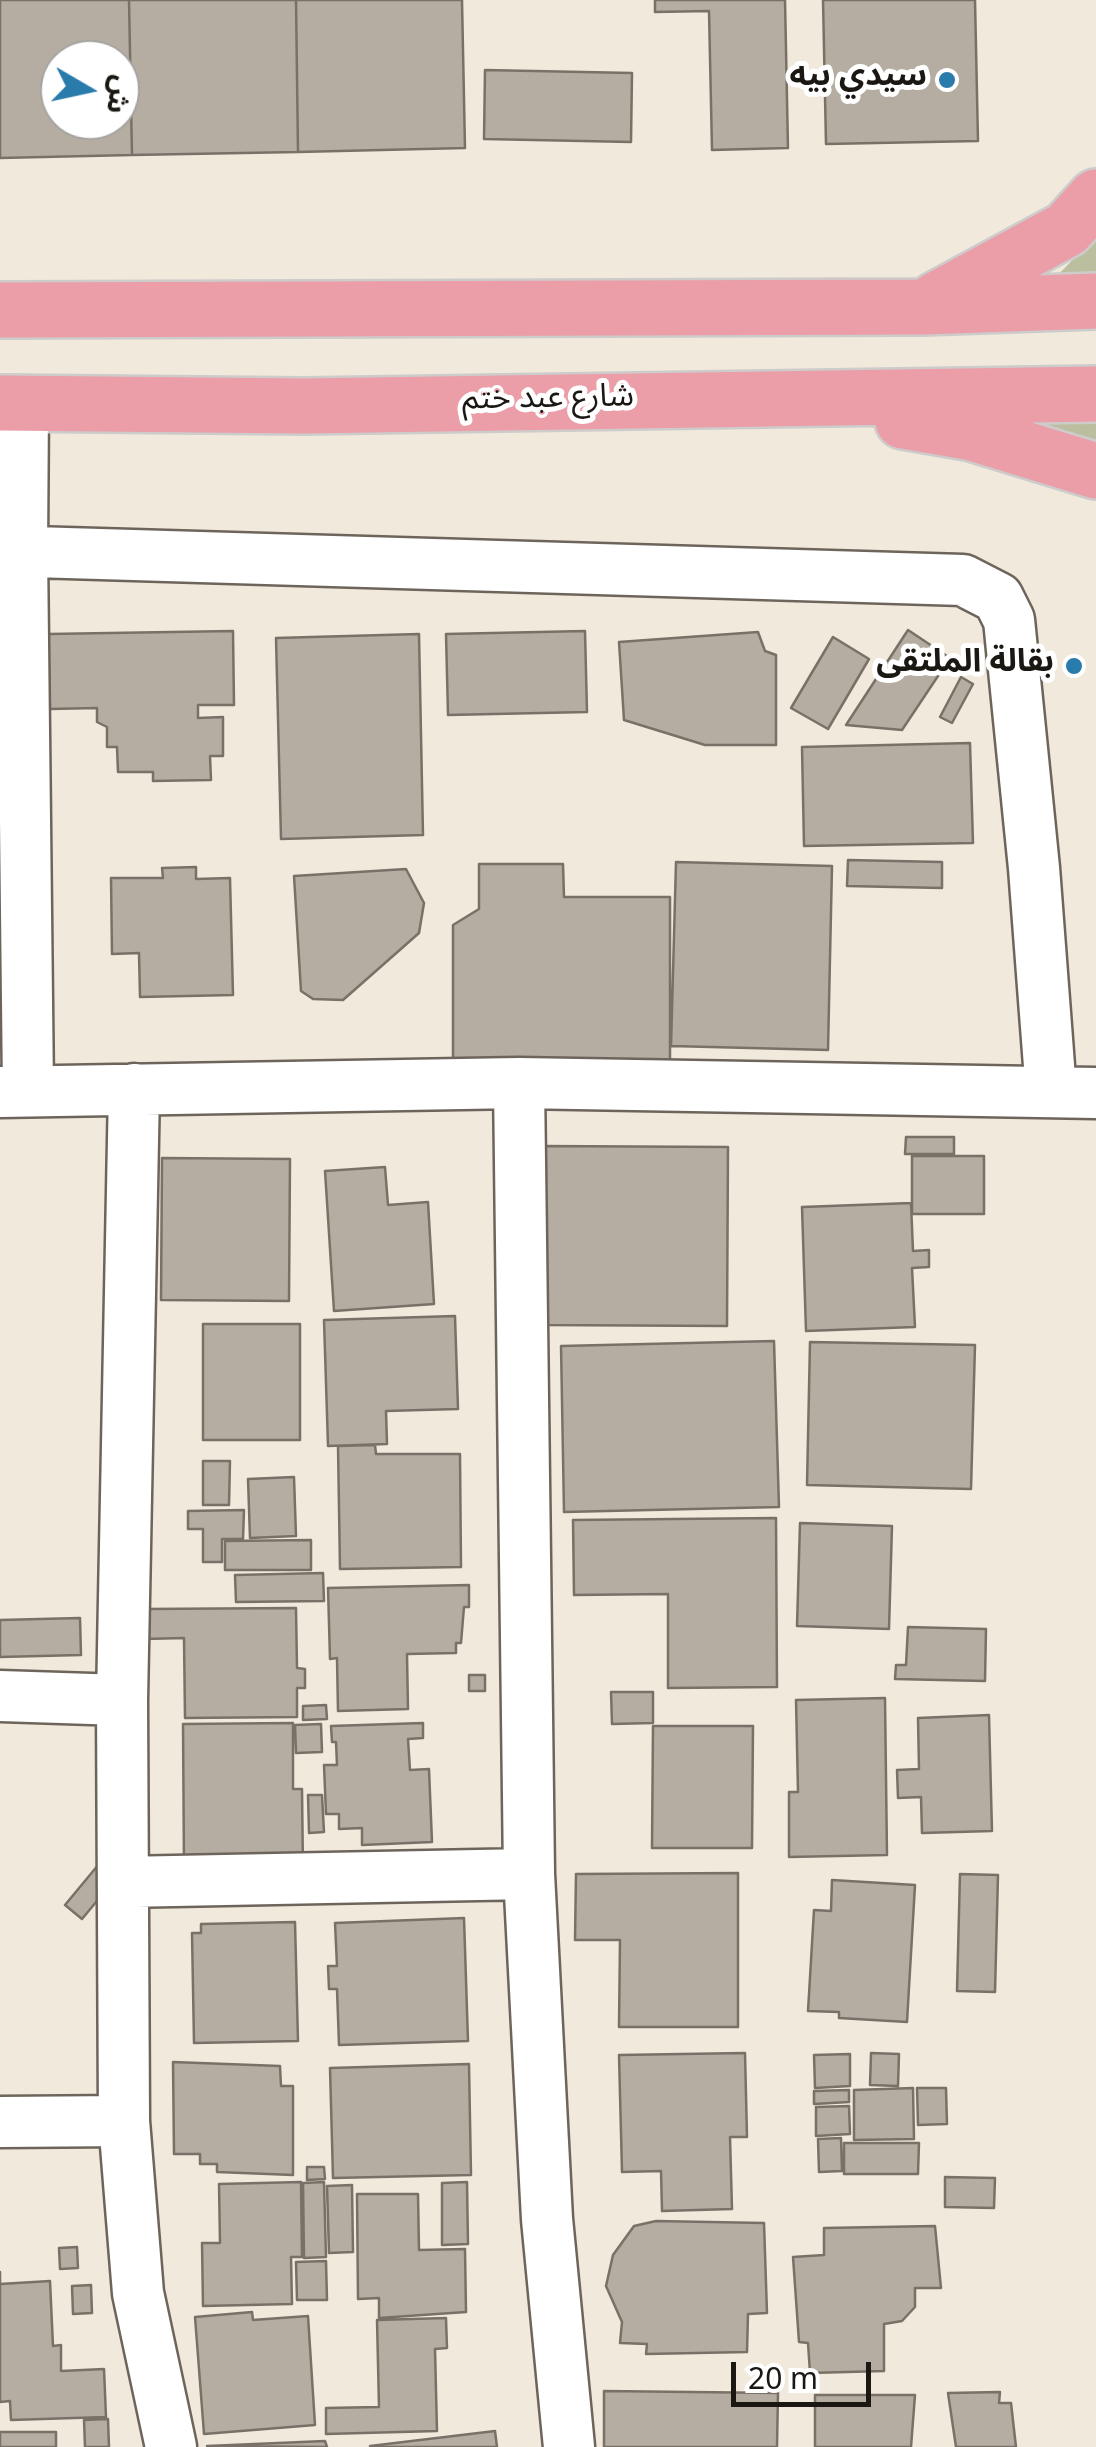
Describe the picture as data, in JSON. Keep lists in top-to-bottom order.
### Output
{
  "streets": {
    "main road": ["شارع عبد ختم"]
  },
  "places": ["سيدي بيه", "بقالة الملتقى"],
  "scale_bar": "20 m",
  "north": "right"
}
